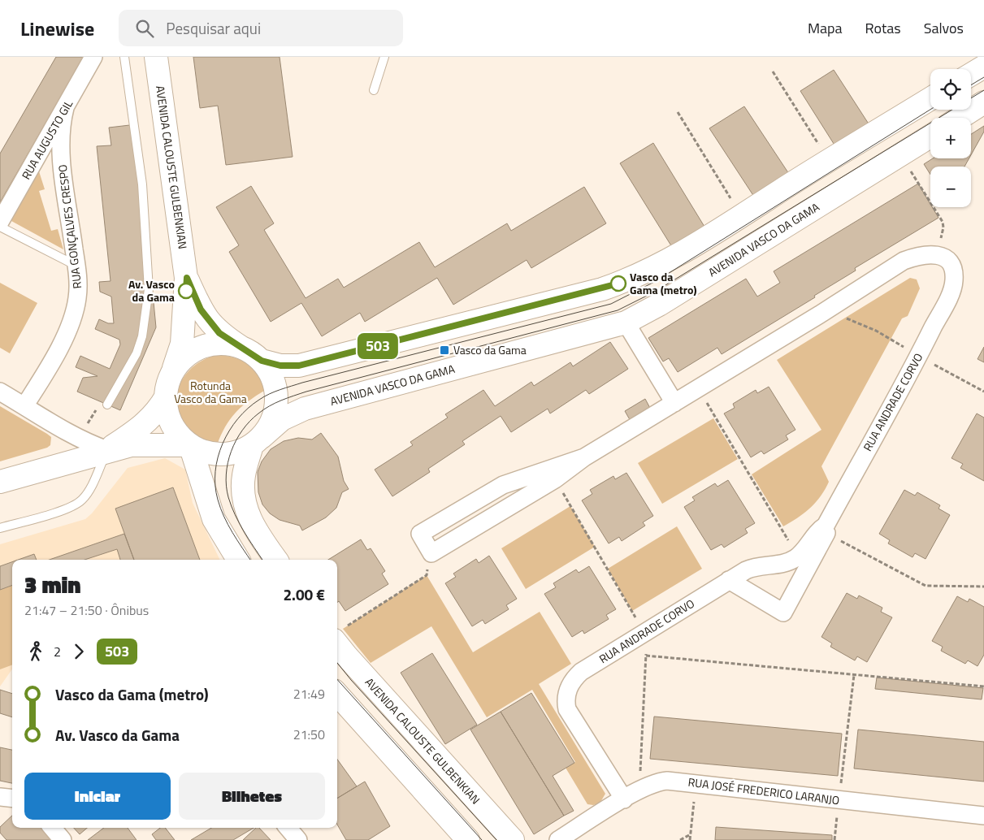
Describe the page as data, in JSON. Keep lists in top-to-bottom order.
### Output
{
  "streets": {
    "main road": ["AVENIDA CALOUSTE GULBENKIAN", "AVENIDA VASCO DA GAMA"],
    "street": [
      "RUA AUGUSTO GIL",
      "RUA GONÇALVES CRESPO",
      "RUA ANDRADE CORVO",
      "RUA JOSÉ FREDERICO LARANJO"
    ]
  },
  "crossings": [
    ["RUA AUGUSTO GIL", "RUA GONÇALVES CRESPO"],
    ["AVENIDA CALOUSTE GULBENKIAN", "AVENIDA VASCO DA GAMA"],
    ["RUA ANDRADE CORVO", "RUA JOSÉ FREDERICO LARANJO"]
  ],
  "parks": ["Rotunda Vasco da Gama"],
  "places": {
    "other": ["Vasco da Gama (metro)", "Av. Vasco da Gama"],
    "transit": ["Vasco da Gama"]
  },
  "lines": ["bus line 503"],
  "page": {
    "header": "Linewise",
    "search": "Pesquisar aqui",
    "nav": ["Mapa", "Rotas", "Salvos"],
    "on_map": "503",
    "map_buttons": ["+", "−"],
    "heading": ["3 min", "21:47 – 21:50 · Ônibus", "2.00 €"],
    "legs": ["2", "503"],
    "list": [
      {
        "name": "Vasco da Gama (metro)",
        "value": "21:49"
      },
      {
        "name": "Av. Vasco da Gama",
        "value": "21:50"
      }
    ],
    "buttons": ["Iniciar", "Bilhetes"]
  }
}
